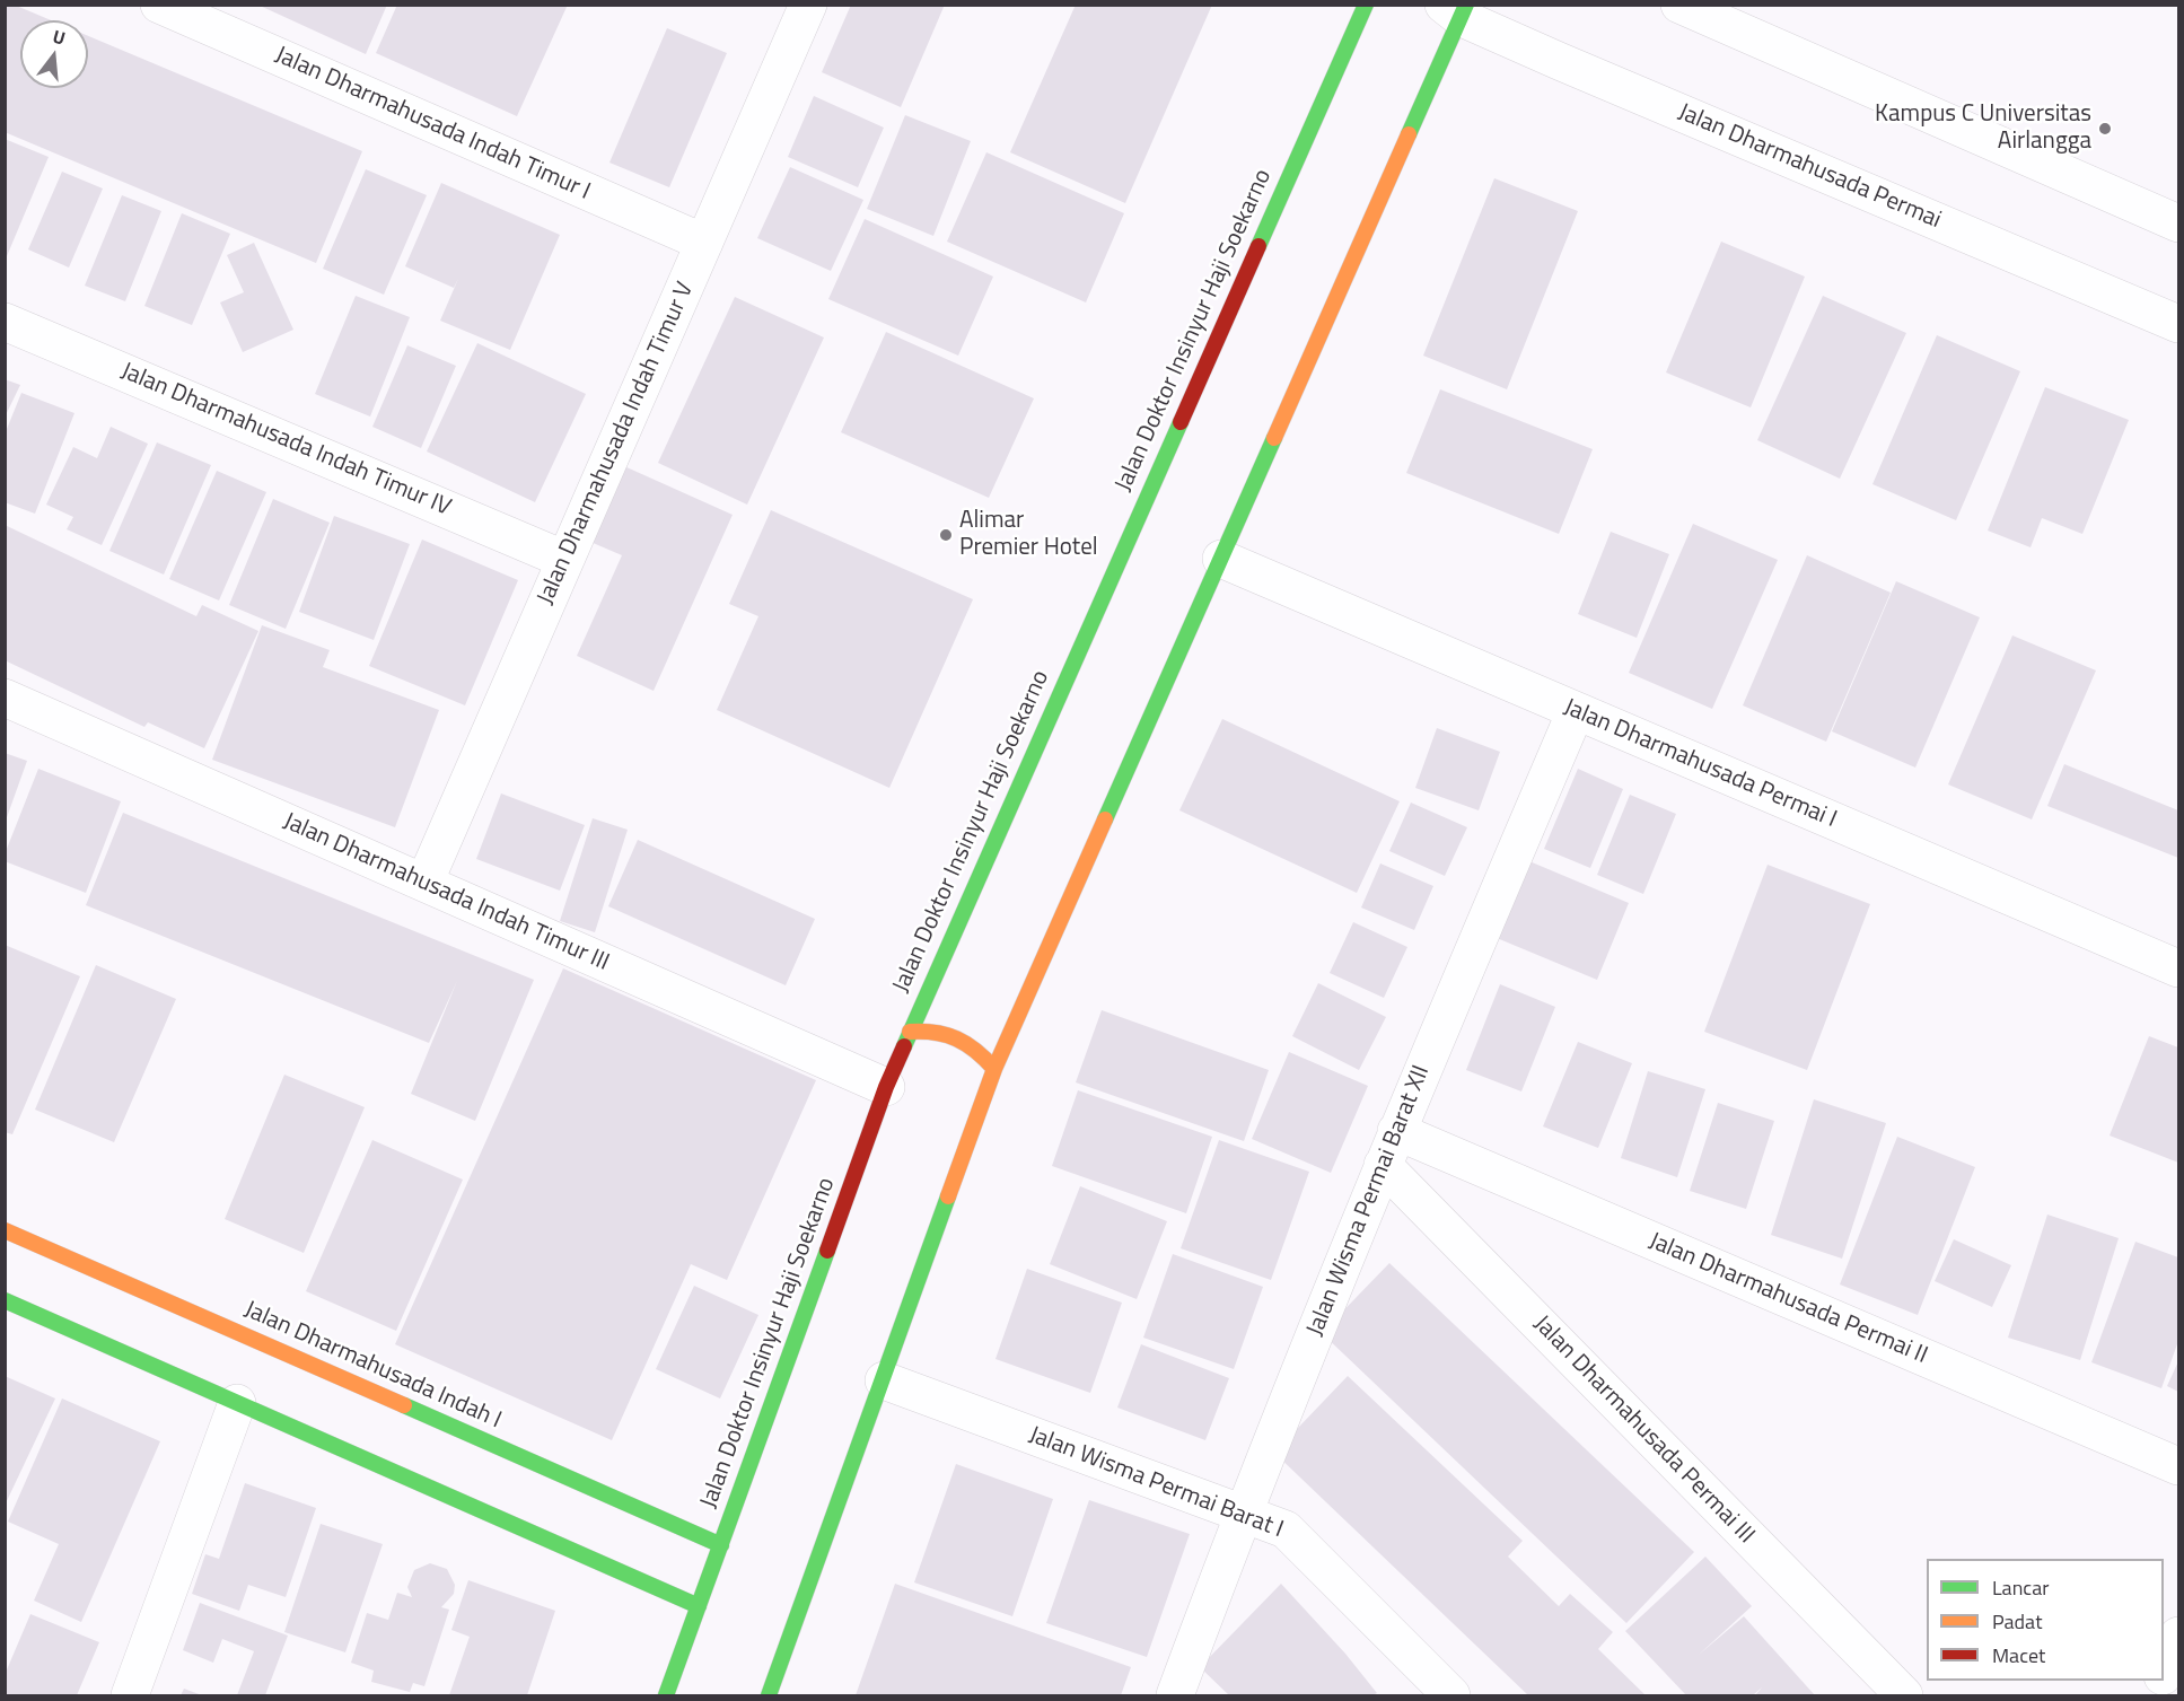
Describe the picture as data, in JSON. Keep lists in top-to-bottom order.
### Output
{
  "streets": {
    "main road": ["Jalan Doktor Insinyur Haji Soekarno", "Jalan Dharmahusada Indah I"],
    "street": [
      "Jalan Dharmahusada Indah Timur I",
      "Jalan Dharmahusada Permai",
      "Jalan Dharmahusada Indah Timur IV",
      "Jalan Dharmahusada Indah Timur V",
      "Jalan Dharmahusada Permai I",
      "Jalan Dharmahusada Indah Timur III",
      "Jalan Wisma Permai Barat XII",
      "Jalan Dharmahusada Permai II",
      "Jalan Dharmahusada Permai III",
      "Jalan Wisma Permai Barat I"
    ]
  },
  "crossings": [
    ["Jalan Dharmahusada Indah Timur I", "Jalan Dharmahusada Indah Timur V"],
    ["Jalan Doktor Insinyur Haji Soekarno", "Jalan Dharmahusada Indah Timur III"],
    ["Jalan Doktor Insinyur Haji Soekarno", "Jalan Dharmahusada Indah I"],
    ["Jalan Dharmahusada Indah Timur IV", "Jalan Dharmahusada Indah Timur V"],
    ["Jalan Dharmahusada Indah Timur V", "Jalan Dharmahusada Indah Timur III"],
    ["Jalan Dharmahusada Permai I", "Jalan Wisma Permai Barat XII"],
    ["Jalan Wisma Permai Barat XII", "Jalan Dharmahusada Permai II"],
    ["Jalan Wisma Permai Barat XII", "Jalan Dharmahusada Permai III"],
    ["Jalan Wisma Permai Barat XII", "Jalan Wisma Permai Barat I"],
    ["Jalan Dharmahusada Permai II", "Jalan Dharmahusada Permai III"]
  ],
  "places": ["Kampus C Universitas Airlangga", "Alimar Premier Hotel"],
  "legend": ["Lancar", "Padat", "Macet"],
  "north": "top"
}
